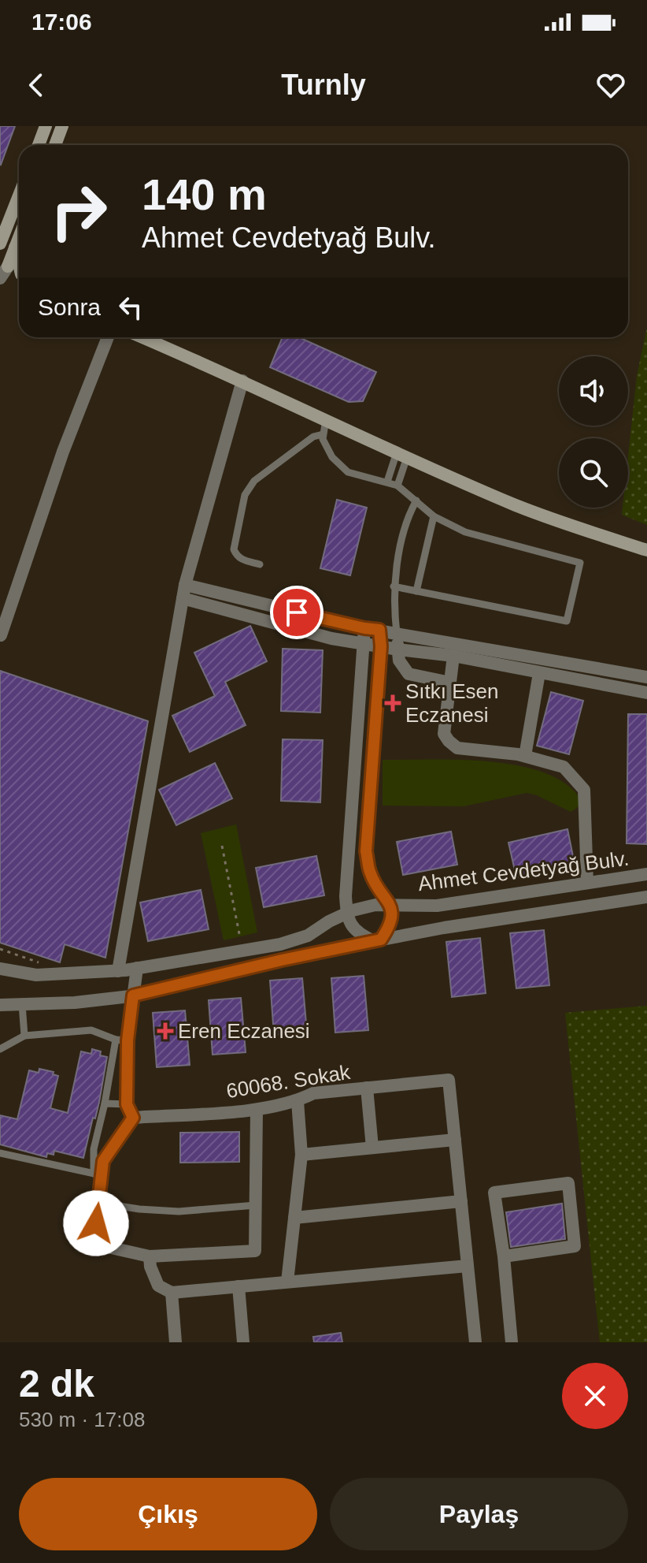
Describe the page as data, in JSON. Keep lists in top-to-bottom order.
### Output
{
  "streets": {
    "street": ["Ahmet Cevdetyağ Bulv.", "60068. Sokak"]
  },
  "places": {
    "health": ["Sıtkı Esen Eczanesi", "Eren Eczanesi"]
  },
  "page": {
    "status": "17:06",
    "header": "Turnly",
    "turn": ["140 m", "Ahmet Cevdetyağ Bulv."],
    "then": "Sonra",
    "heading": ["2 dk", "530 m · 17:08"],
    "buttons": ["Çıkış", "Paylaş"]
  }
}
